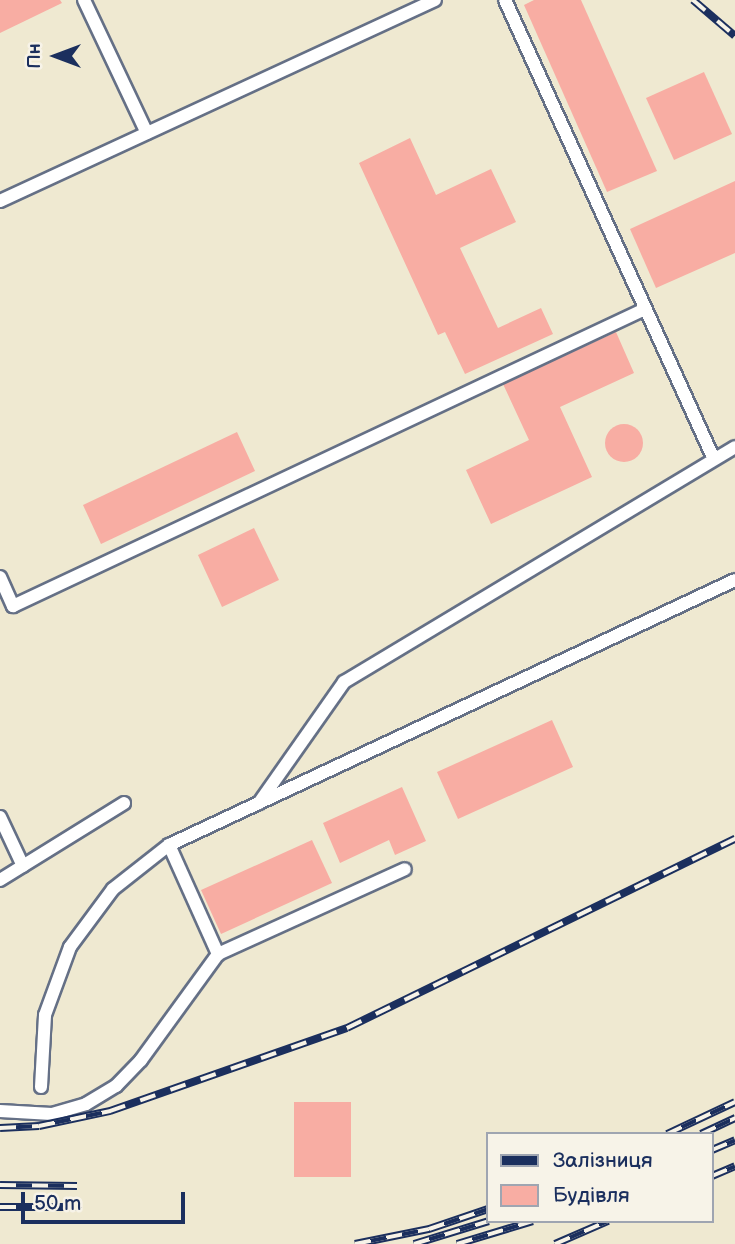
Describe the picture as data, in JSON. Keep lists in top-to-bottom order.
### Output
{
  "legend": ["Залізниця", "Будівля"],
  "scale_bar": "50 m",
  "north": "left"
}
